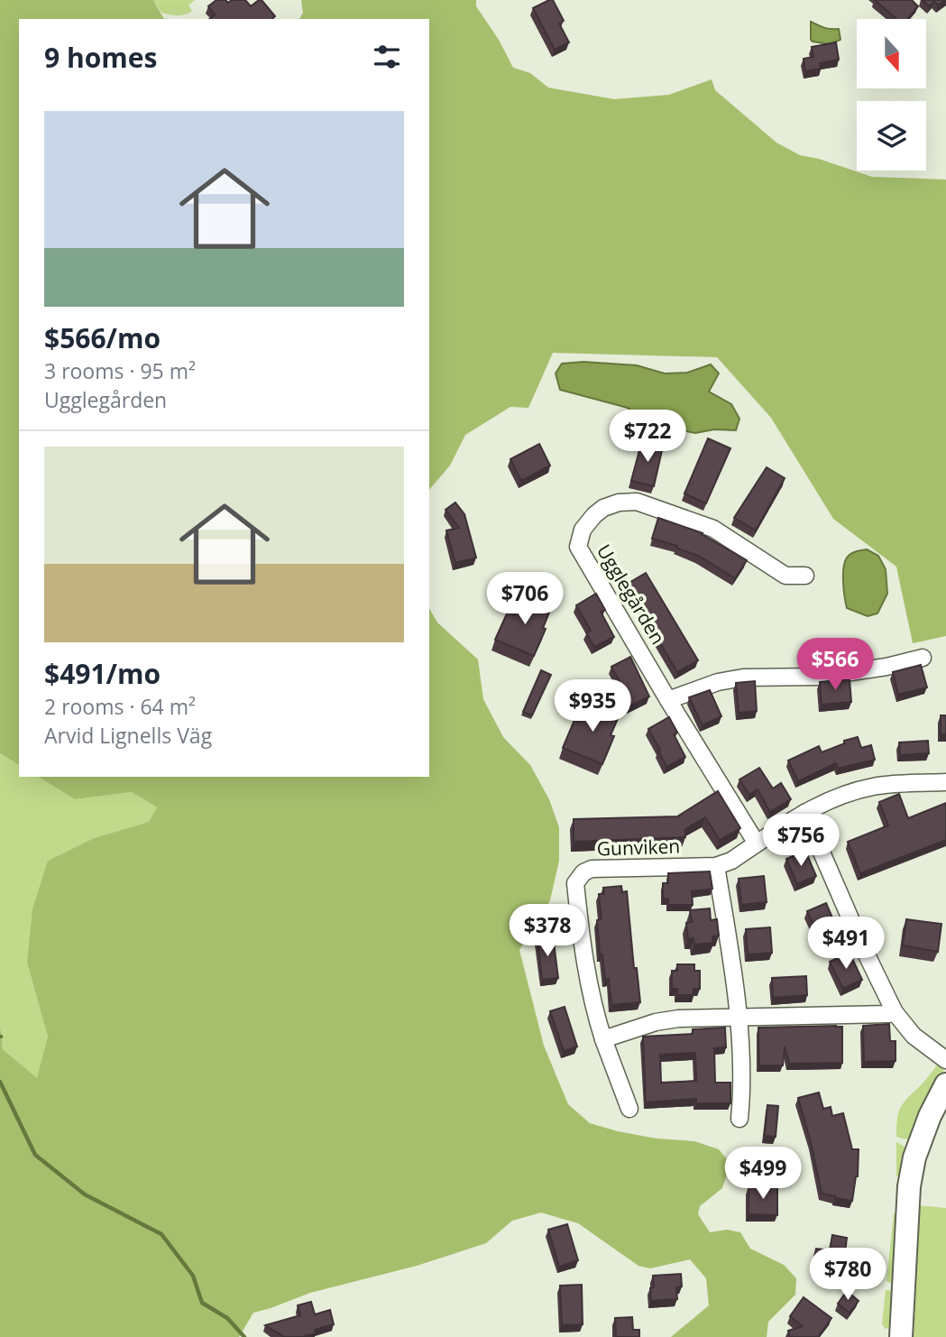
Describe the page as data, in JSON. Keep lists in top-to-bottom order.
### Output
{
  "streets": {
    "street": ["Ugglegården", "Gunviken"]
  },
  "crossings": [
    ["Ugglegården", "Gunviken"]
  ],
  "north": "bottom",
  "page": {
    "heading": "9 homes",
    "list": [
      {
        "name": "$566/mo",
        "note": "3 rooms · 95 m² · Ugglegården"
      },
      {
        "name": "$491/mo",
        "note": "2 rooms · 64 m² · Arvid Lignells Väg"
      }
    ],
    "price": [
      "$722",
      "$706",
      "$566",
      "$935",
      "$756",
      "$378",
      "$491",
      "$499",
      "$780"
    ]
  }
}
